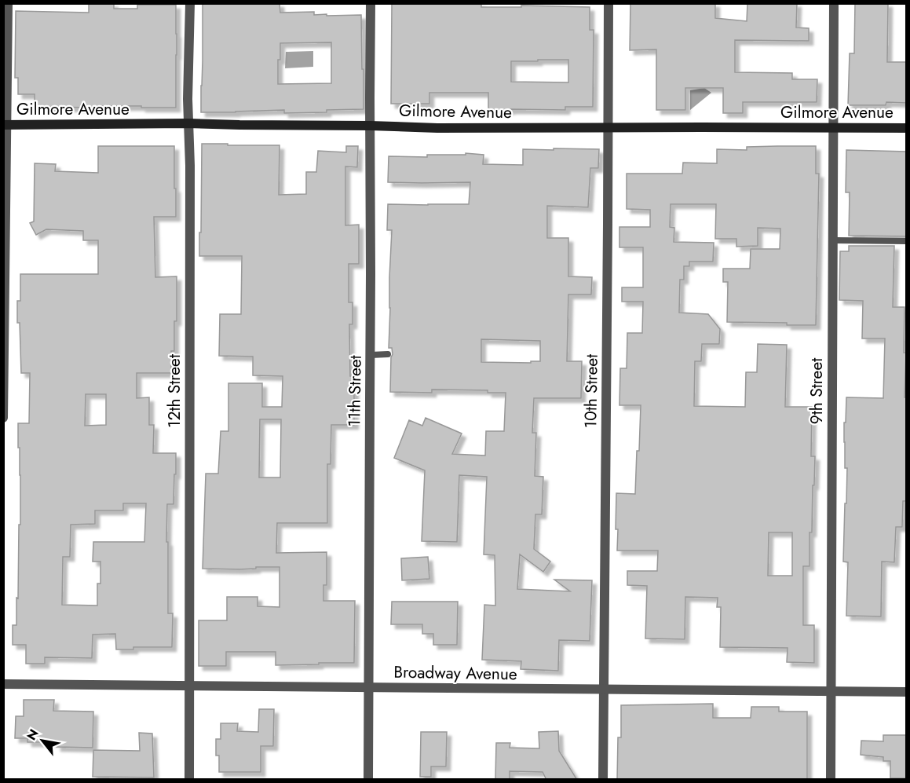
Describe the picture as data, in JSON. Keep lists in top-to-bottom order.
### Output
{
  "streets": {
    "main road": ["Gilmore Avenue"],
    "street": [
      "12th Street",
      "11th Street",
      "10th Street",
      "9th Street",
      "Broadway Avenue"
    ]
  },
  "crossings": [
    ["Gilmore Avenue", "12th Street"],
    ["Gilmore Avenue", "11th Street"],
    ["Gilmore Avenue", "10th Street"],
    ["Gilmore Avenue", "9th Street"],
    ["12th Street", "Broadway Avenue"],
    ["11th Street", "Broadway Avenue"],
    ["10th Street", "Broadway Avenue"],
    ["9th Street", "Broadway Avenue"]
  ],
  "north": "top left"
}
